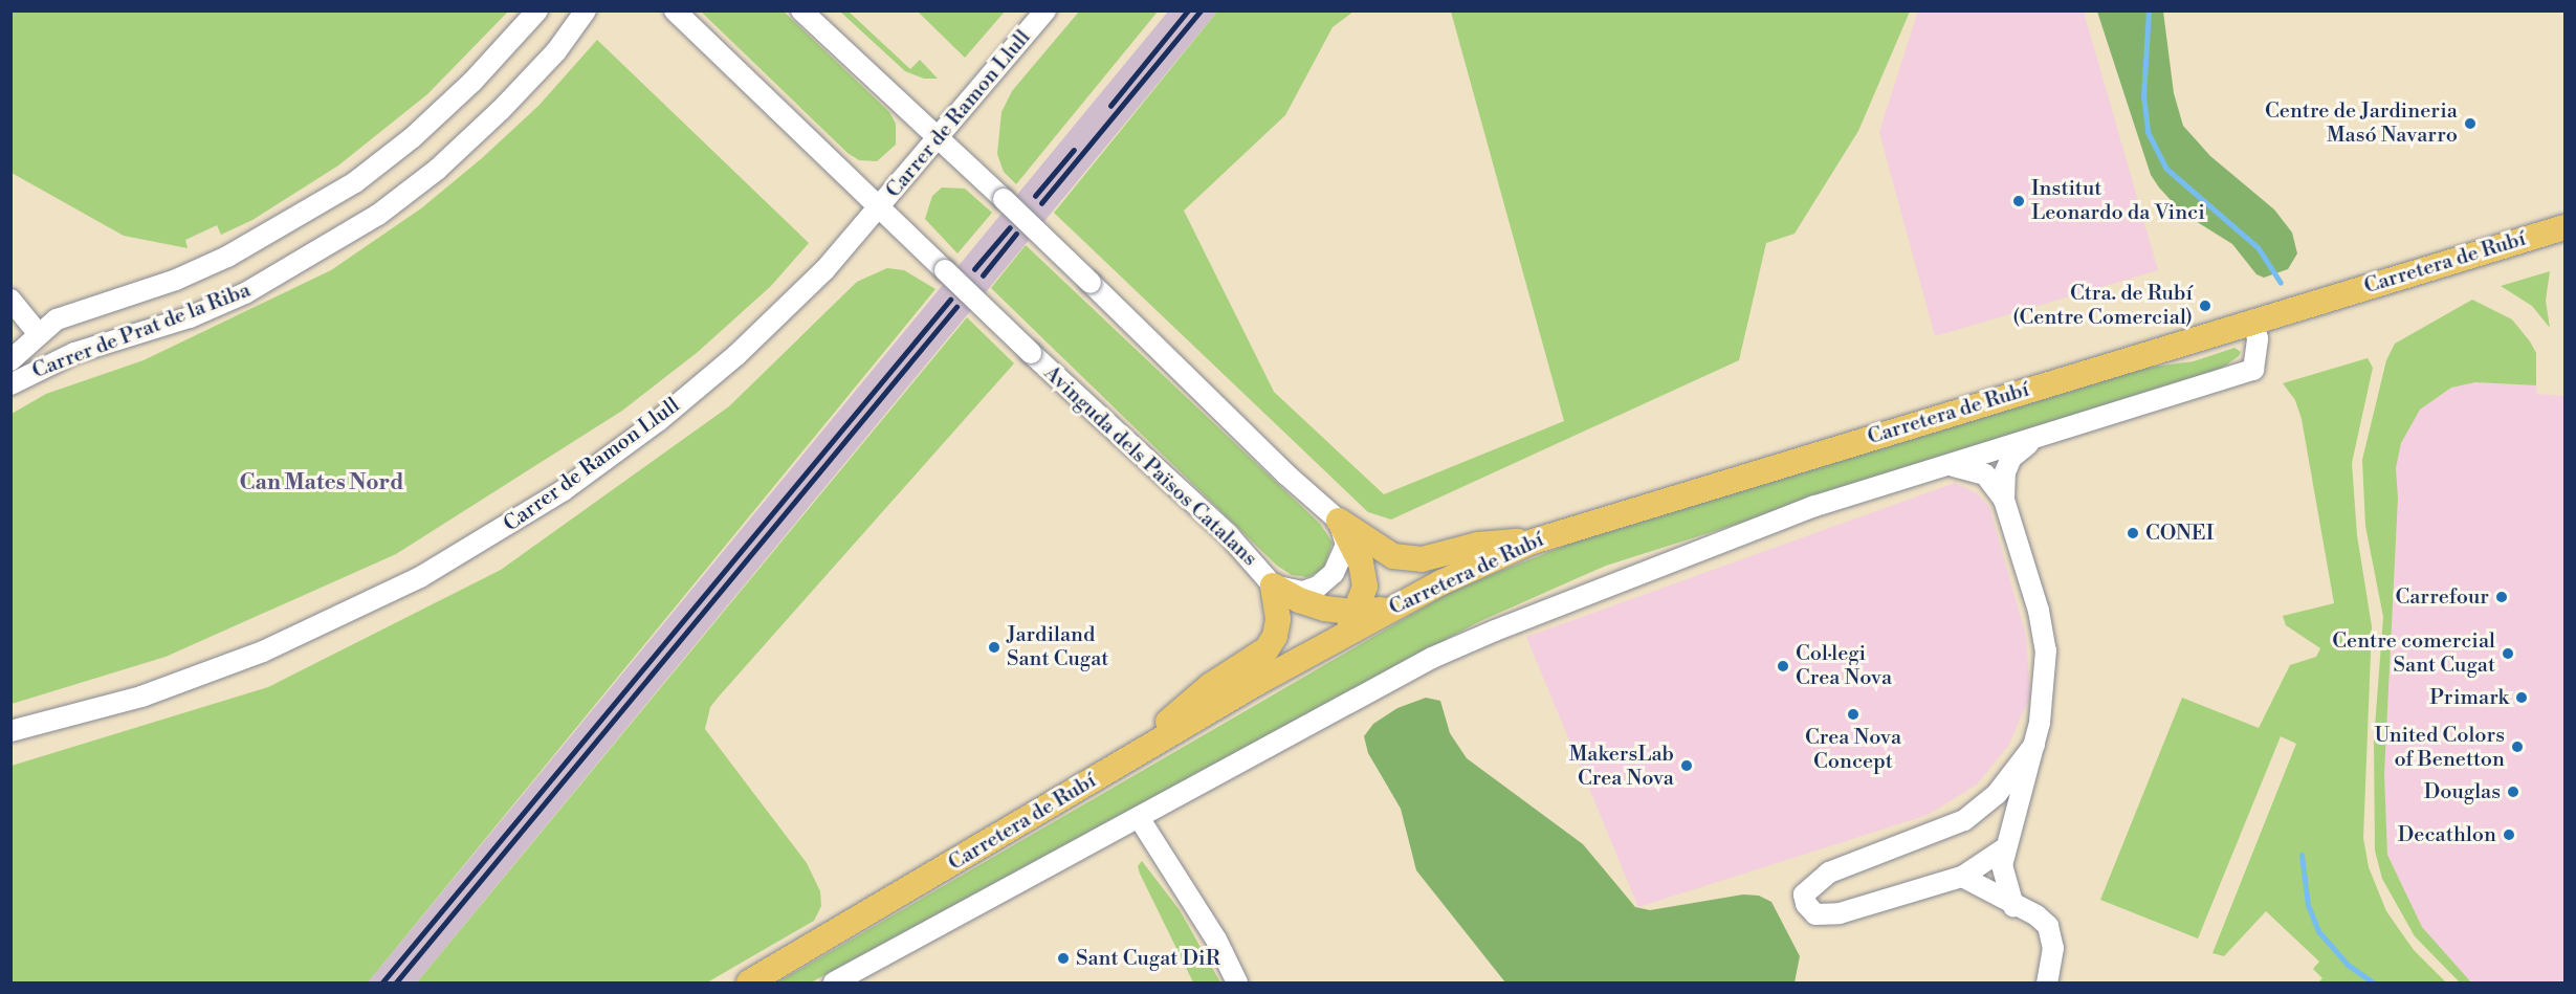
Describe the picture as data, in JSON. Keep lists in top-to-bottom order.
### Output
{
  "streets": {
    "main road": ["Carretera de Rubí"],
    "street": ["Carrer de Ramon Llull", "Carrer de Prat de la Riba", "Avinguda dels Països Catalans"]
  },
  "crossings": [
    ["Carrer de Ramon Llull", "Avinguda dels Països Catalans"]
  ],
  "districts": ["Can Mates Nord"],
  "places": [
    "Centre de Jardineria Masó Navarro",
    "Institut Leonardo da Vinci",
    "Ctra. de Rubí (Centre Comercial)",
    "CONEI",
    "Carrefour",
    "Jardiland Sant Cugat",
    "Centre comercial Sant Cugat",
    "Col·legi Crea Nova",
    "Primark",
    "Crea Nova Concept",
    "United Colors of Benetton",
    "MakersLab Crea Nova",
    "Douglas",
    "Decathlon",
    "Sant Cugat DiR"
  ]
}
